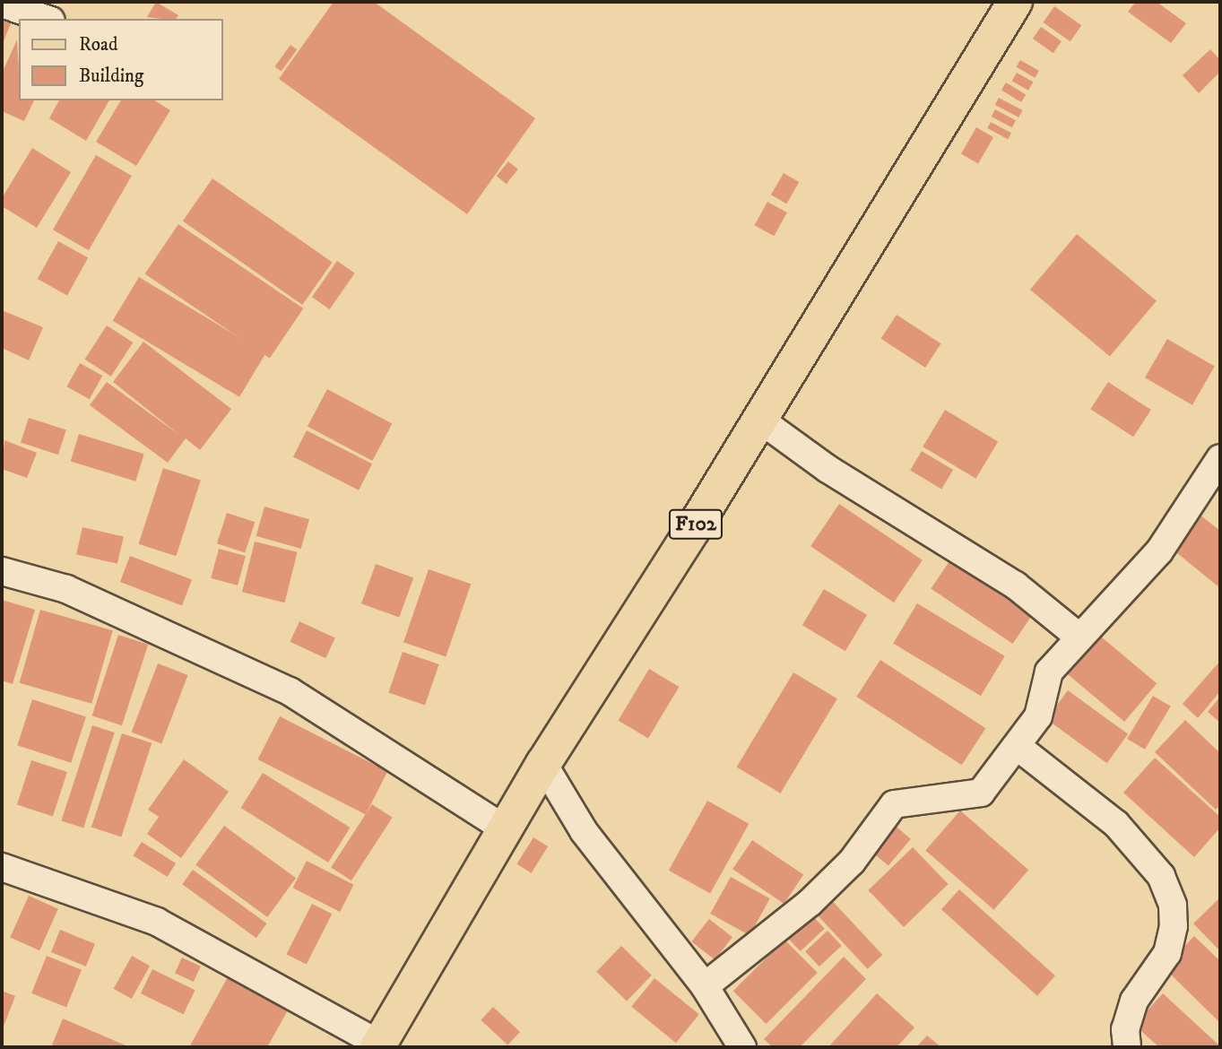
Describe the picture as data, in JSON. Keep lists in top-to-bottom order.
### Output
{
  "streets": {
    "main road": ["F102"]
  },
  "legend": ["Road", "Building"]
}
